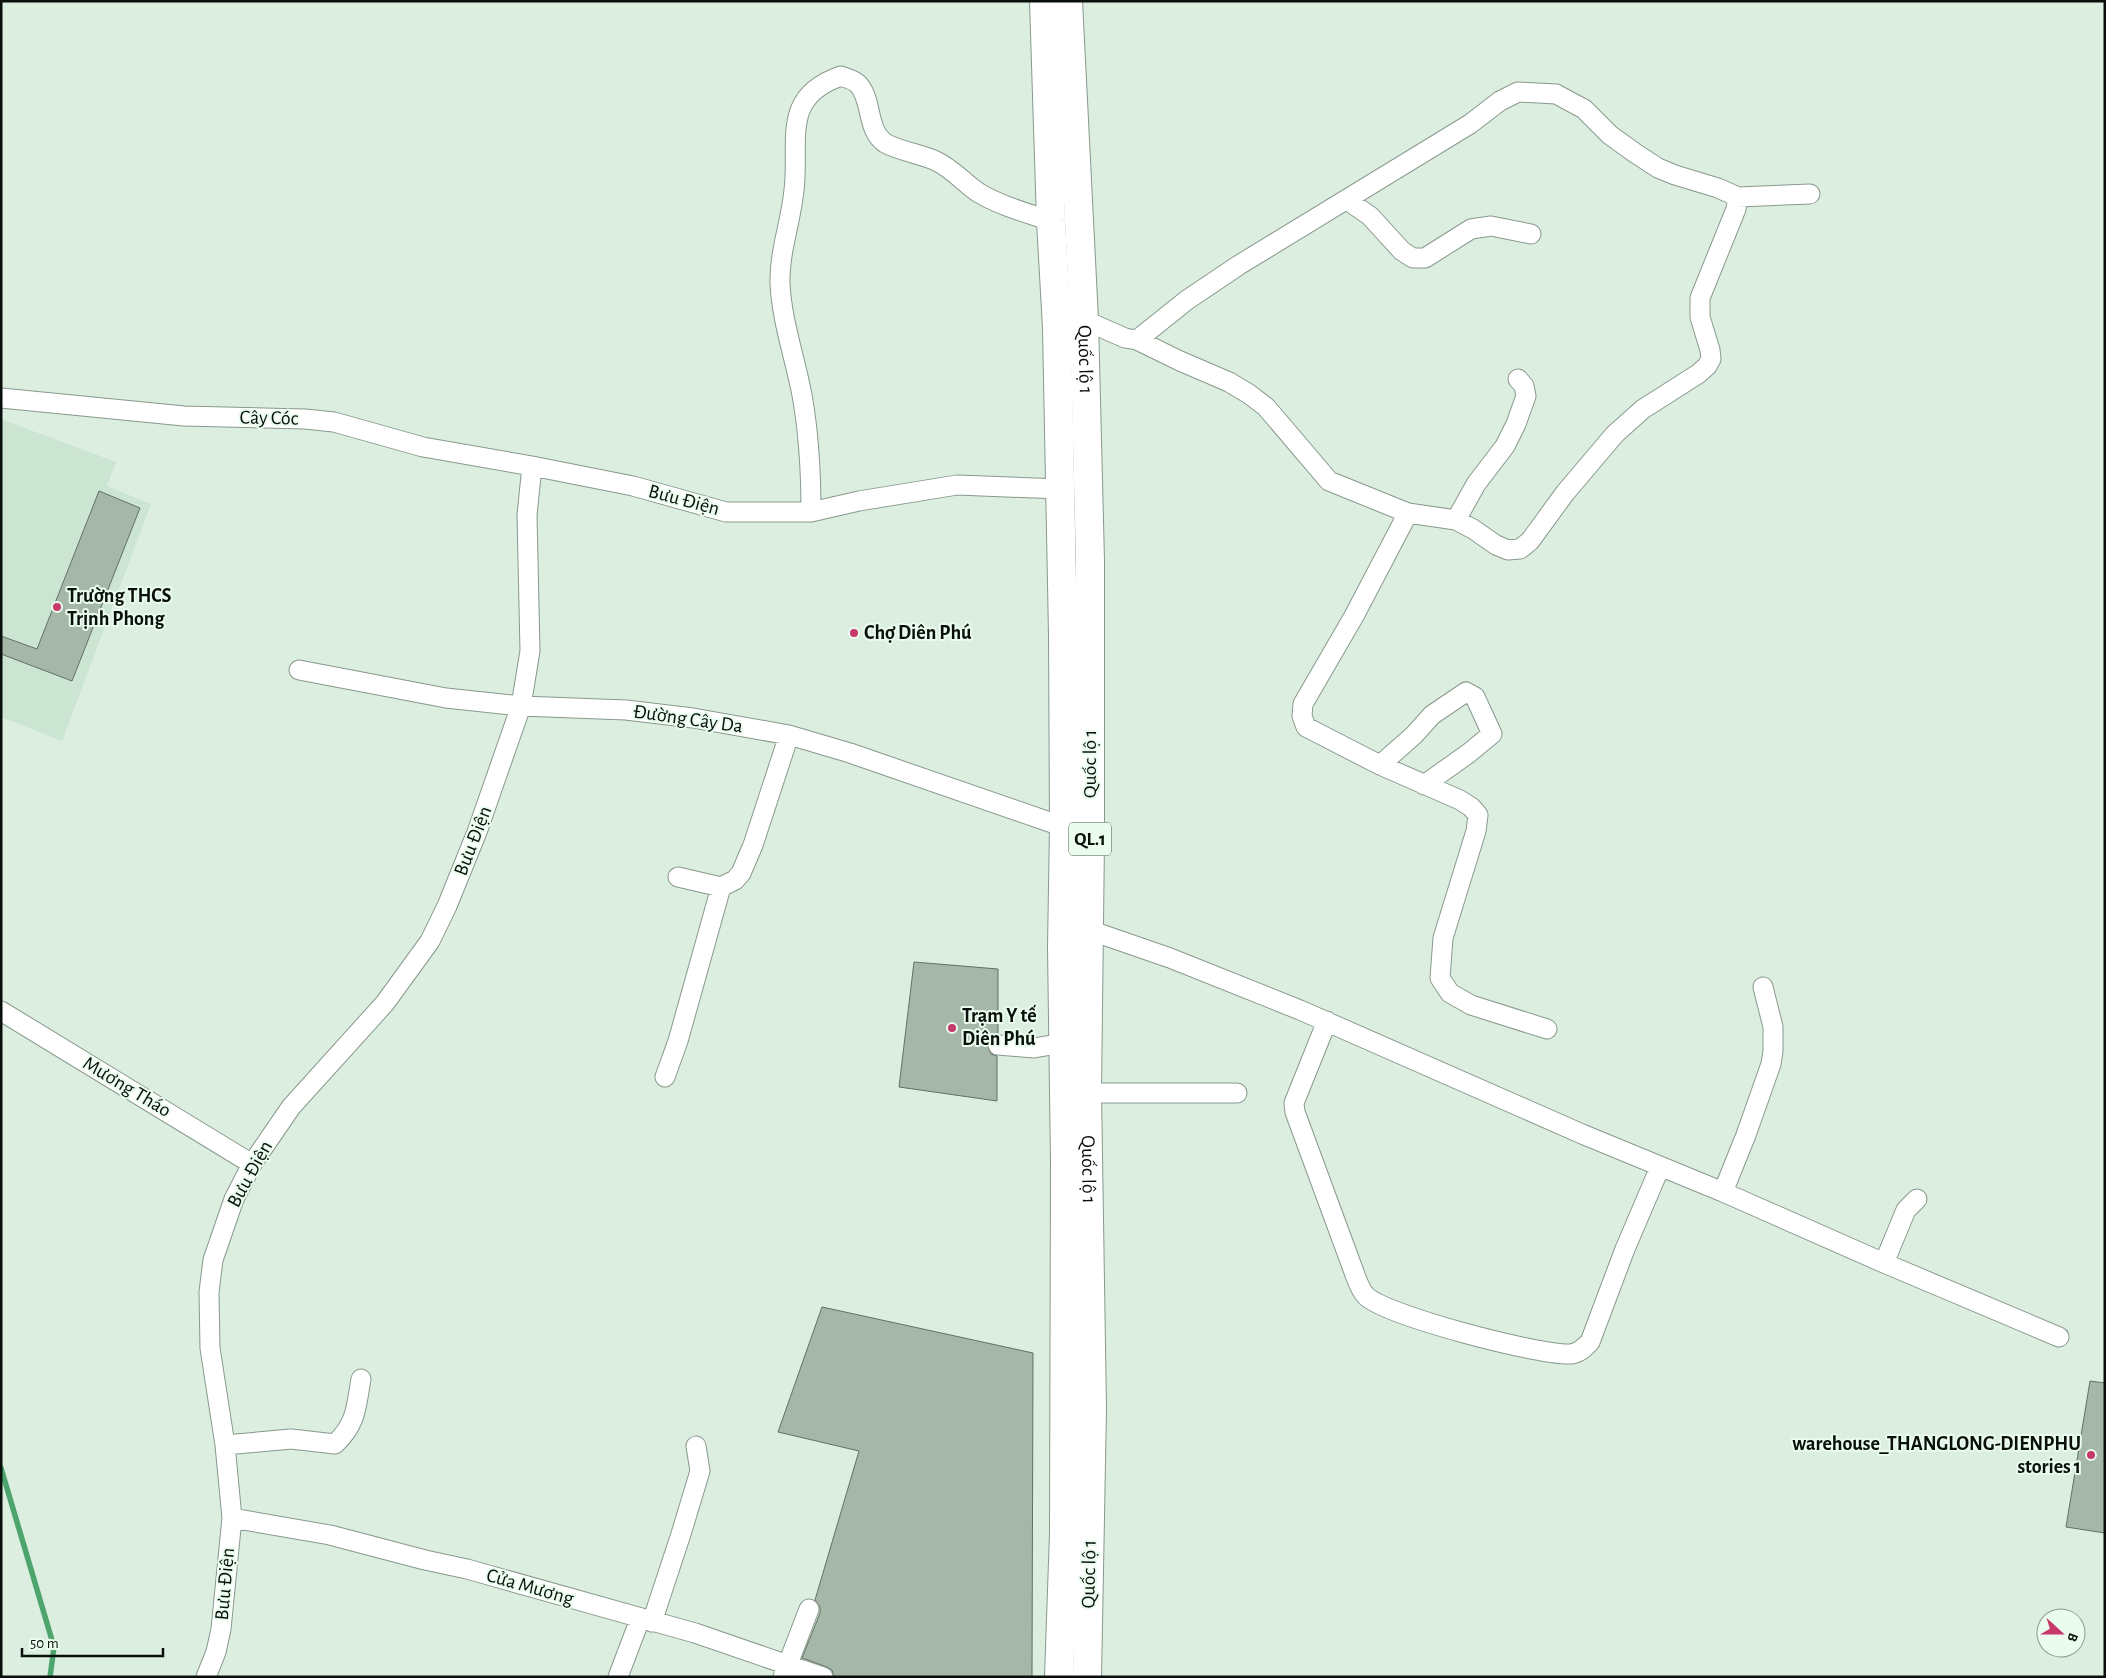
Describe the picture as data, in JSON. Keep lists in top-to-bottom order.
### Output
{
  "streets": {
    "highway": ["Quốc lộ 1", "QL.1"],
    "street": [
      "Cây Cóc",
      "Bưu Điện",
      "Đường Cây Da",
      "Mương Tháo",
      "Cửa Mương"
    ]
  },
  "crossings": [
    ["Quốc lộ 1", "Bưu Điện"],
    ["Quốc lộ 1", "Đường Cây Da"],
    ["Cây Cóc", "Bưu Điện"],
    ["Bưu Điện", "Đường Cây Da"],
    ["Bưu Điện", "Mương Tháo"],
    ["Bưu Điện", "Cửa Mương"]
  ],
  "places": [
    "Trường THCS Trịnh Phong",
    "Chợ Diên Phú",
    "Trạm Y tế Diên Phú",
    "warehouse_THANGLONG-DIENPHU stories 1"
  ],
  "scale_bar": "50 m",
  "north": "right"
}
